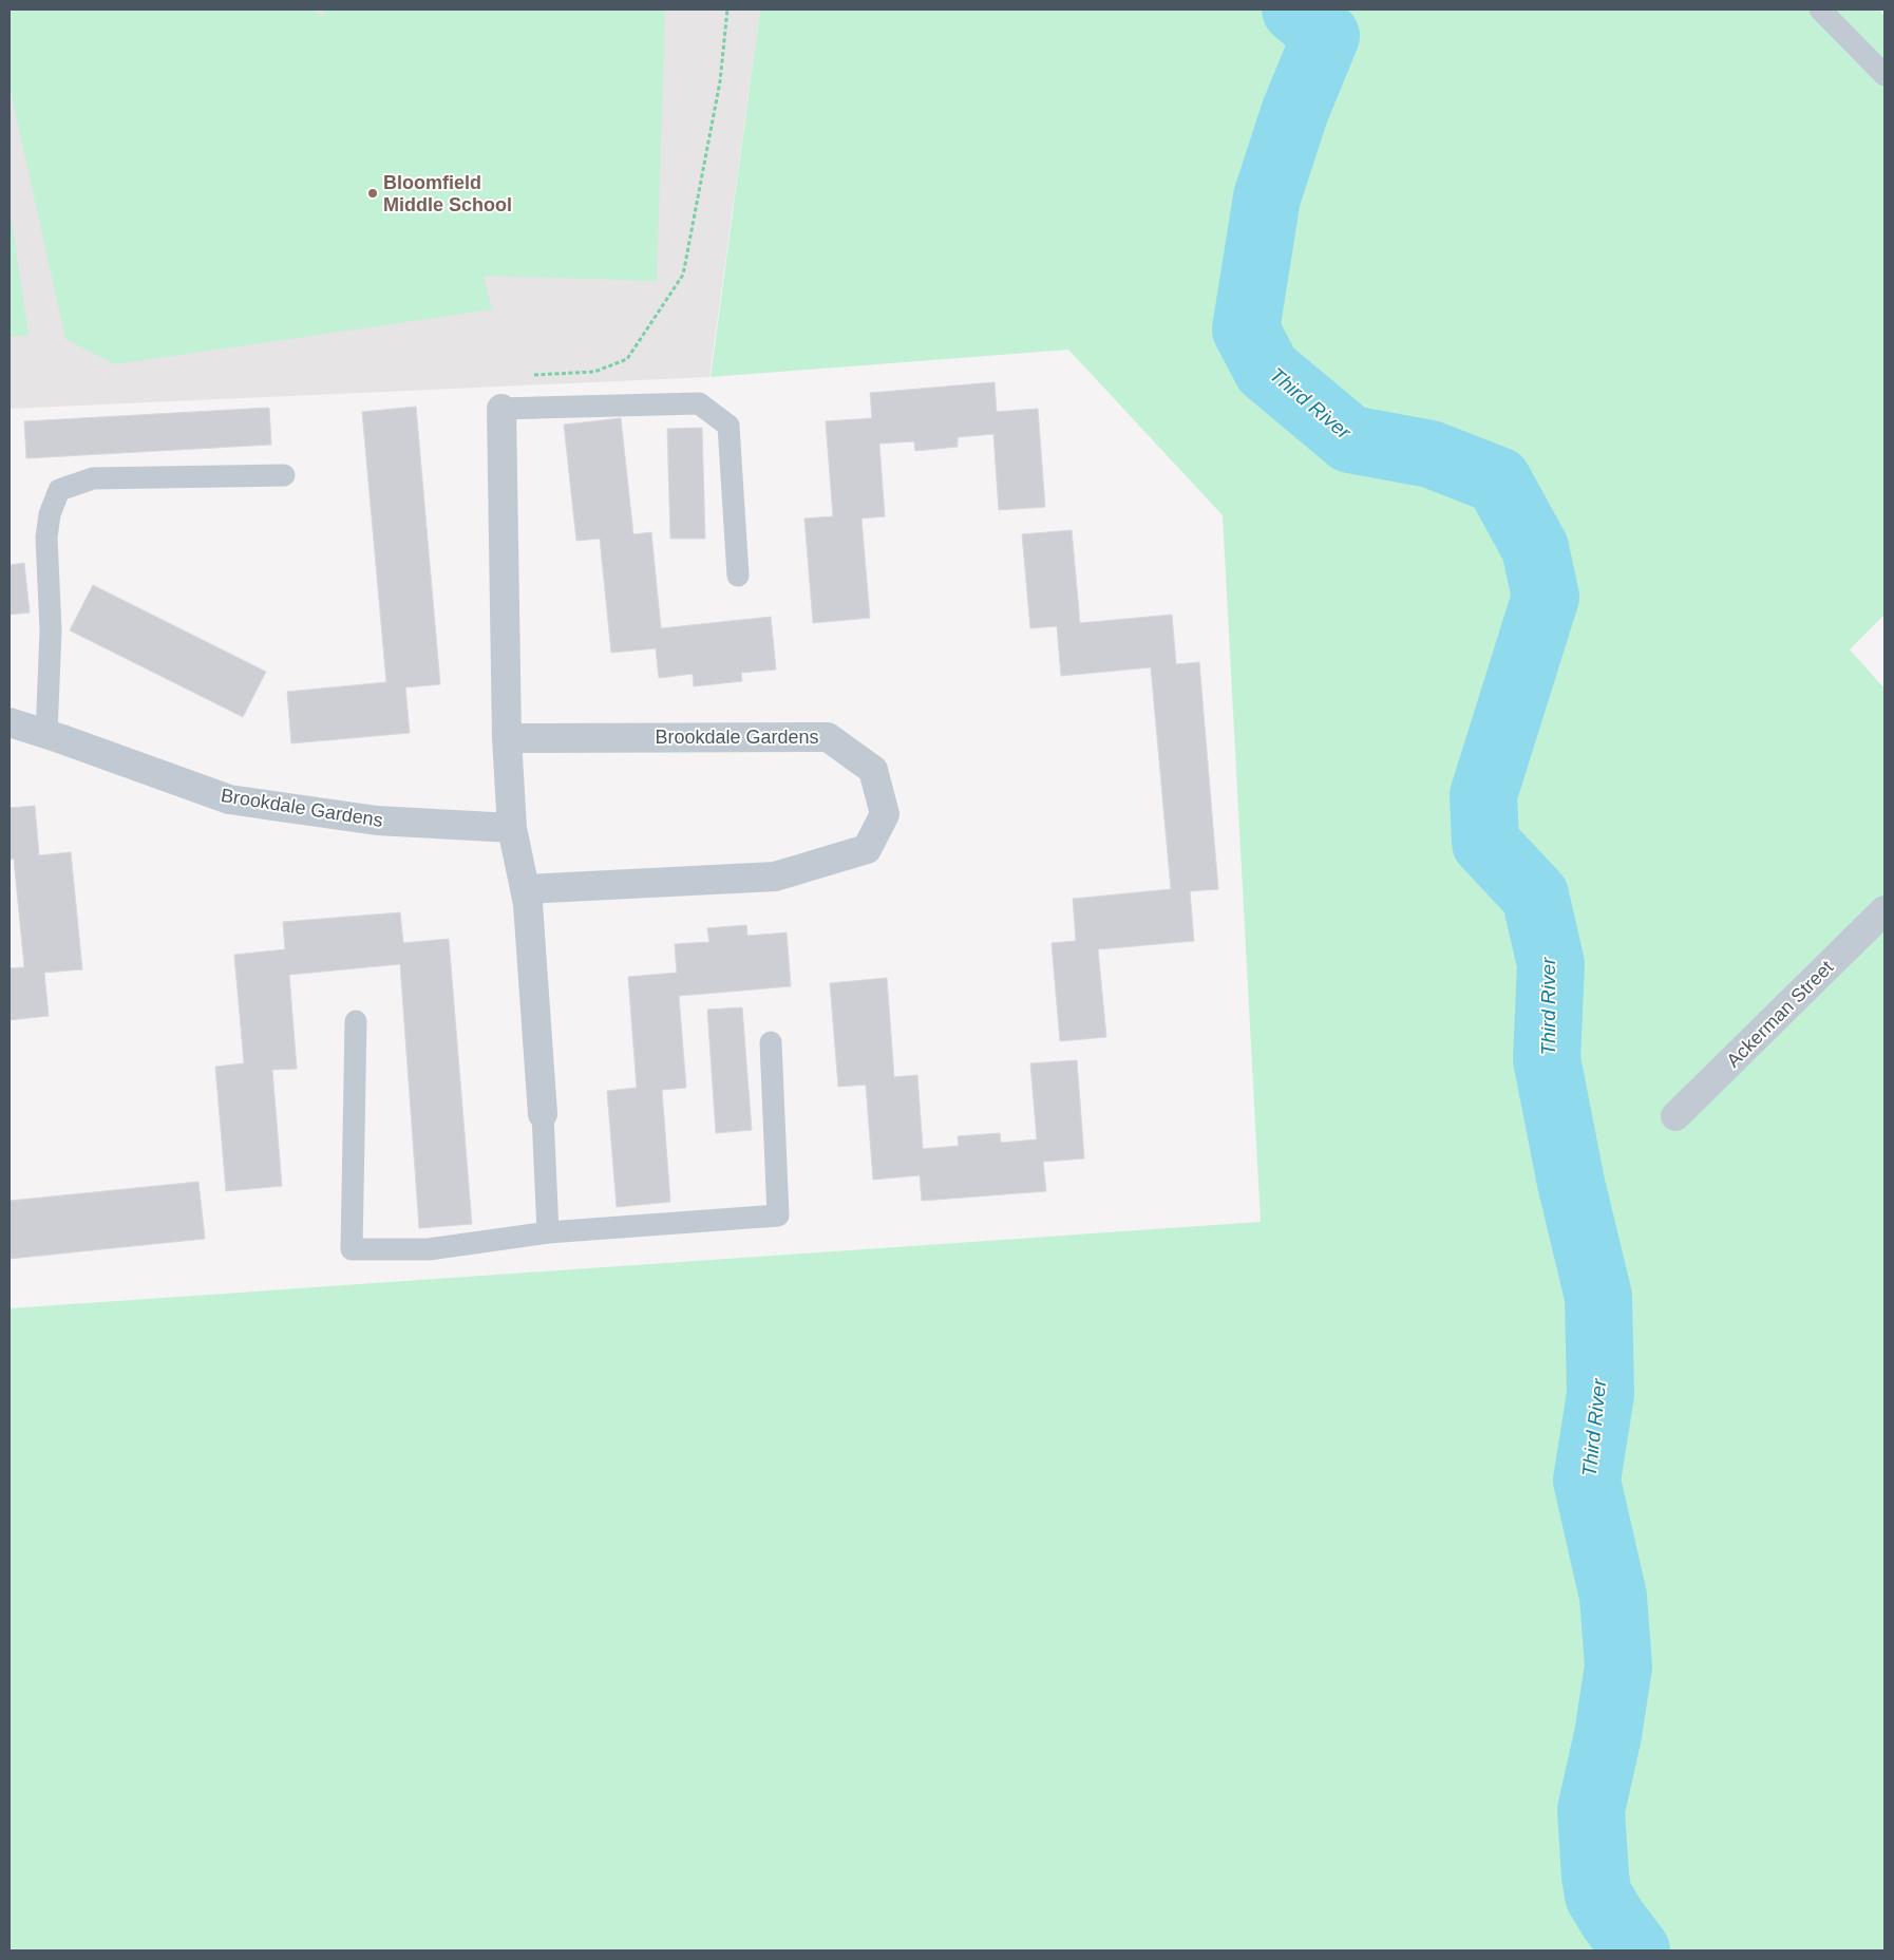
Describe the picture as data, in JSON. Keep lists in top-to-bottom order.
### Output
{
  "streets": {
    "street": ["Brookdale Gardens", "Ackerman Street"]
  },
  "water": ["Third River"],
  "places": ["Bloomfield Middle School"]
}
